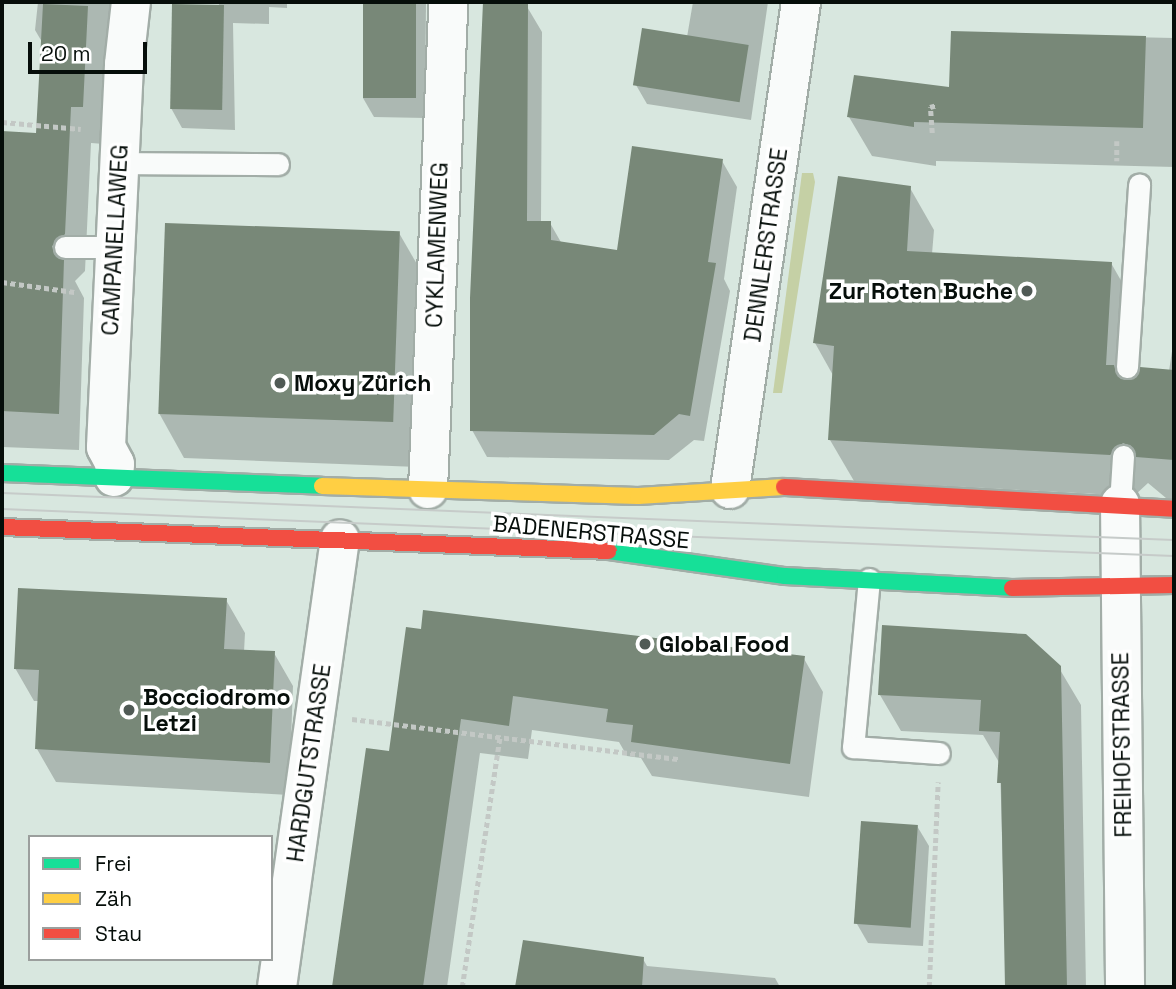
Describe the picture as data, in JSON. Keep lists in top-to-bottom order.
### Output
{
  "streets": {
    "street": [
      "CAMPANELLAWEG",
      "CYKLAMENWEG",
      "DENNLERSTRASSE",
      "BADENERSTRASSE",
      "FREIHOFSTRASSE",
      "HARDGUTSTRASSE"
    ]
  },
  "crossings": [
    ["CAMPANELLAWEG", "BADENERSTRASSE"],
    ["CYKLAMENWEG", "BADENERSTRASSE"],
    ["DENNLERSTRASSE", "BADENERSTRASSE"],
    ["BADENERSTRASSE", "FREIHOFSTRASSE"],
    ["BADENERSTRASSE", "HARDGUTSTRASSE"]
  ],
  "places": [
    "Zur Roten Buche",
    "Moxy Zürich",
    "Global Food",
    "Bocciodromo Letzi"
  ],
  "legend": ["Frei", "Zäh", "Stau"],
  "scale_bar": "20 m"
}
